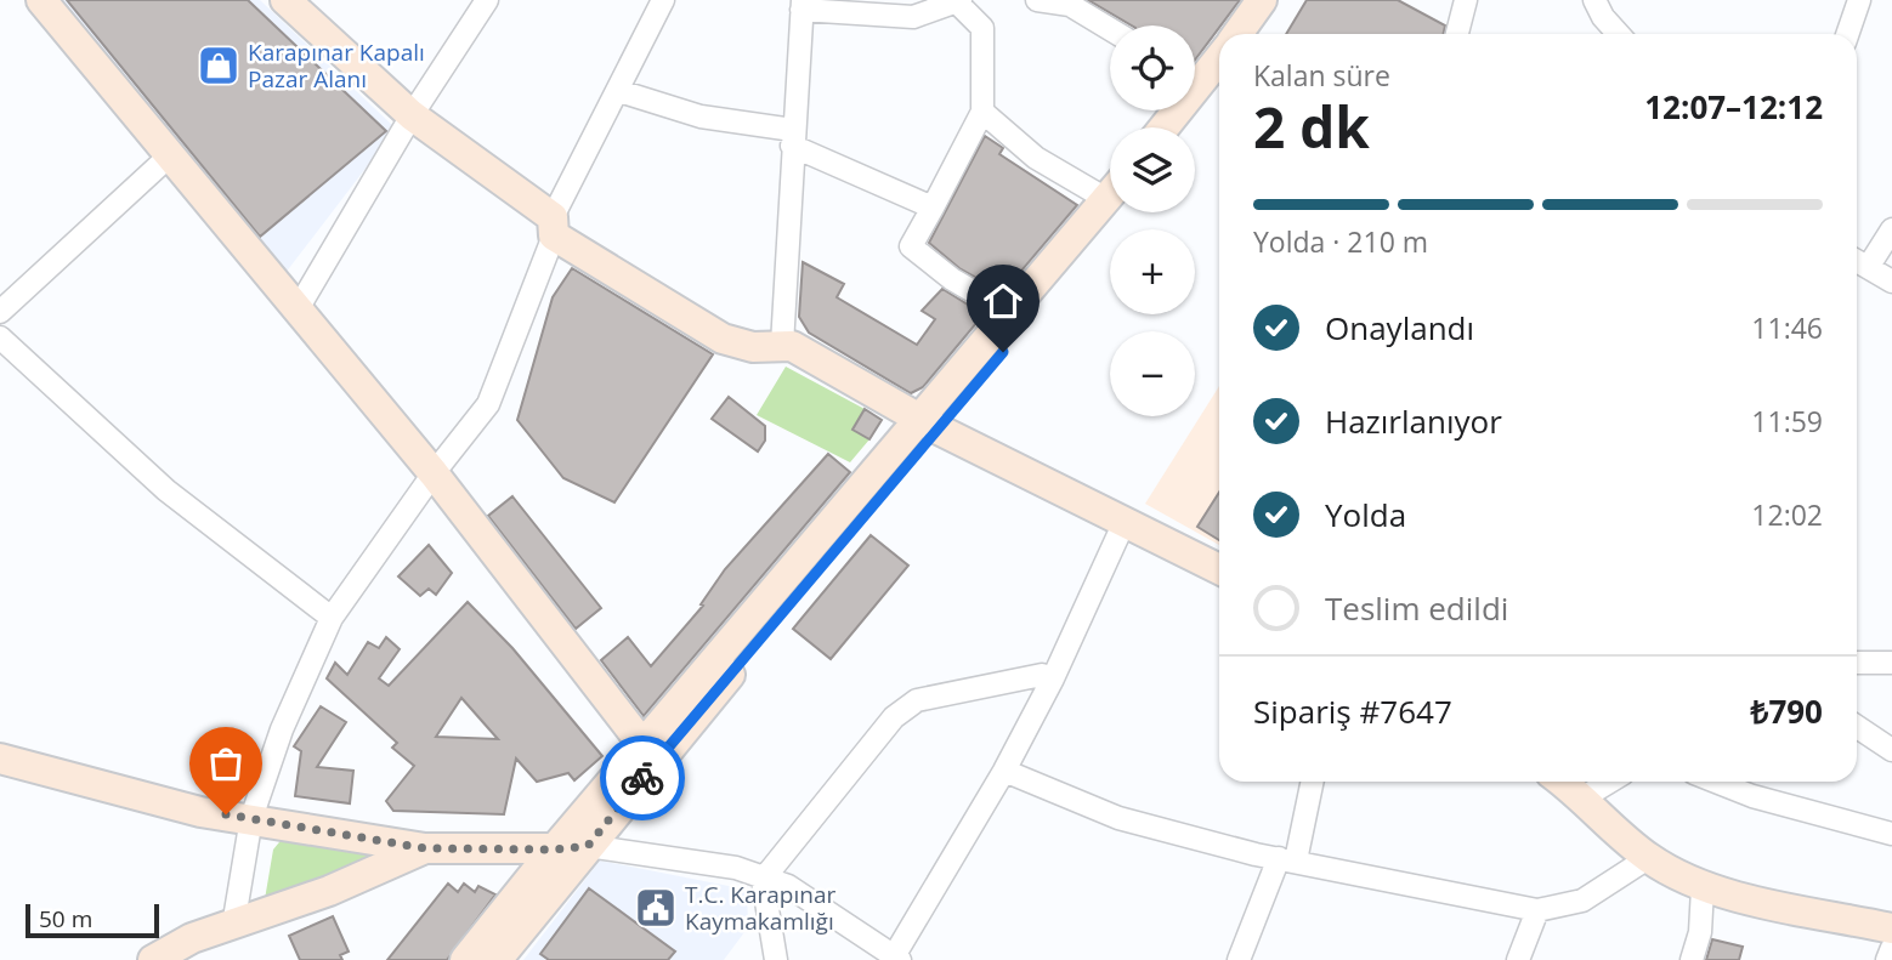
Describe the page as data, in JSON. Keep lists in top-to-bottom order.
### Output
{
  "places": {
    "shop": ["Karapınar Kapalı Pazar Alanı"],
    "public building": ["T.C. Karapınar Kaymakamlığı"]
  },
  "scale_bar": "50 m",
  "page": {
    "map_buttons": ["+", "−"],
    "heading": ["2 dk", "Kalan süre", "12:07–12:12"],
    "panel": ["Sipariş #7647", "₺790"],
    "bar": "Yolda · 210 m",
    "list": [
      ["Onaylandı", "11:46"],
      ["Hazırlanıyor", "11:59"],
      ["Yolda", "12:02"],
      "Teslim edildi"
    ],
    "scale": "50 m"
  }
}
